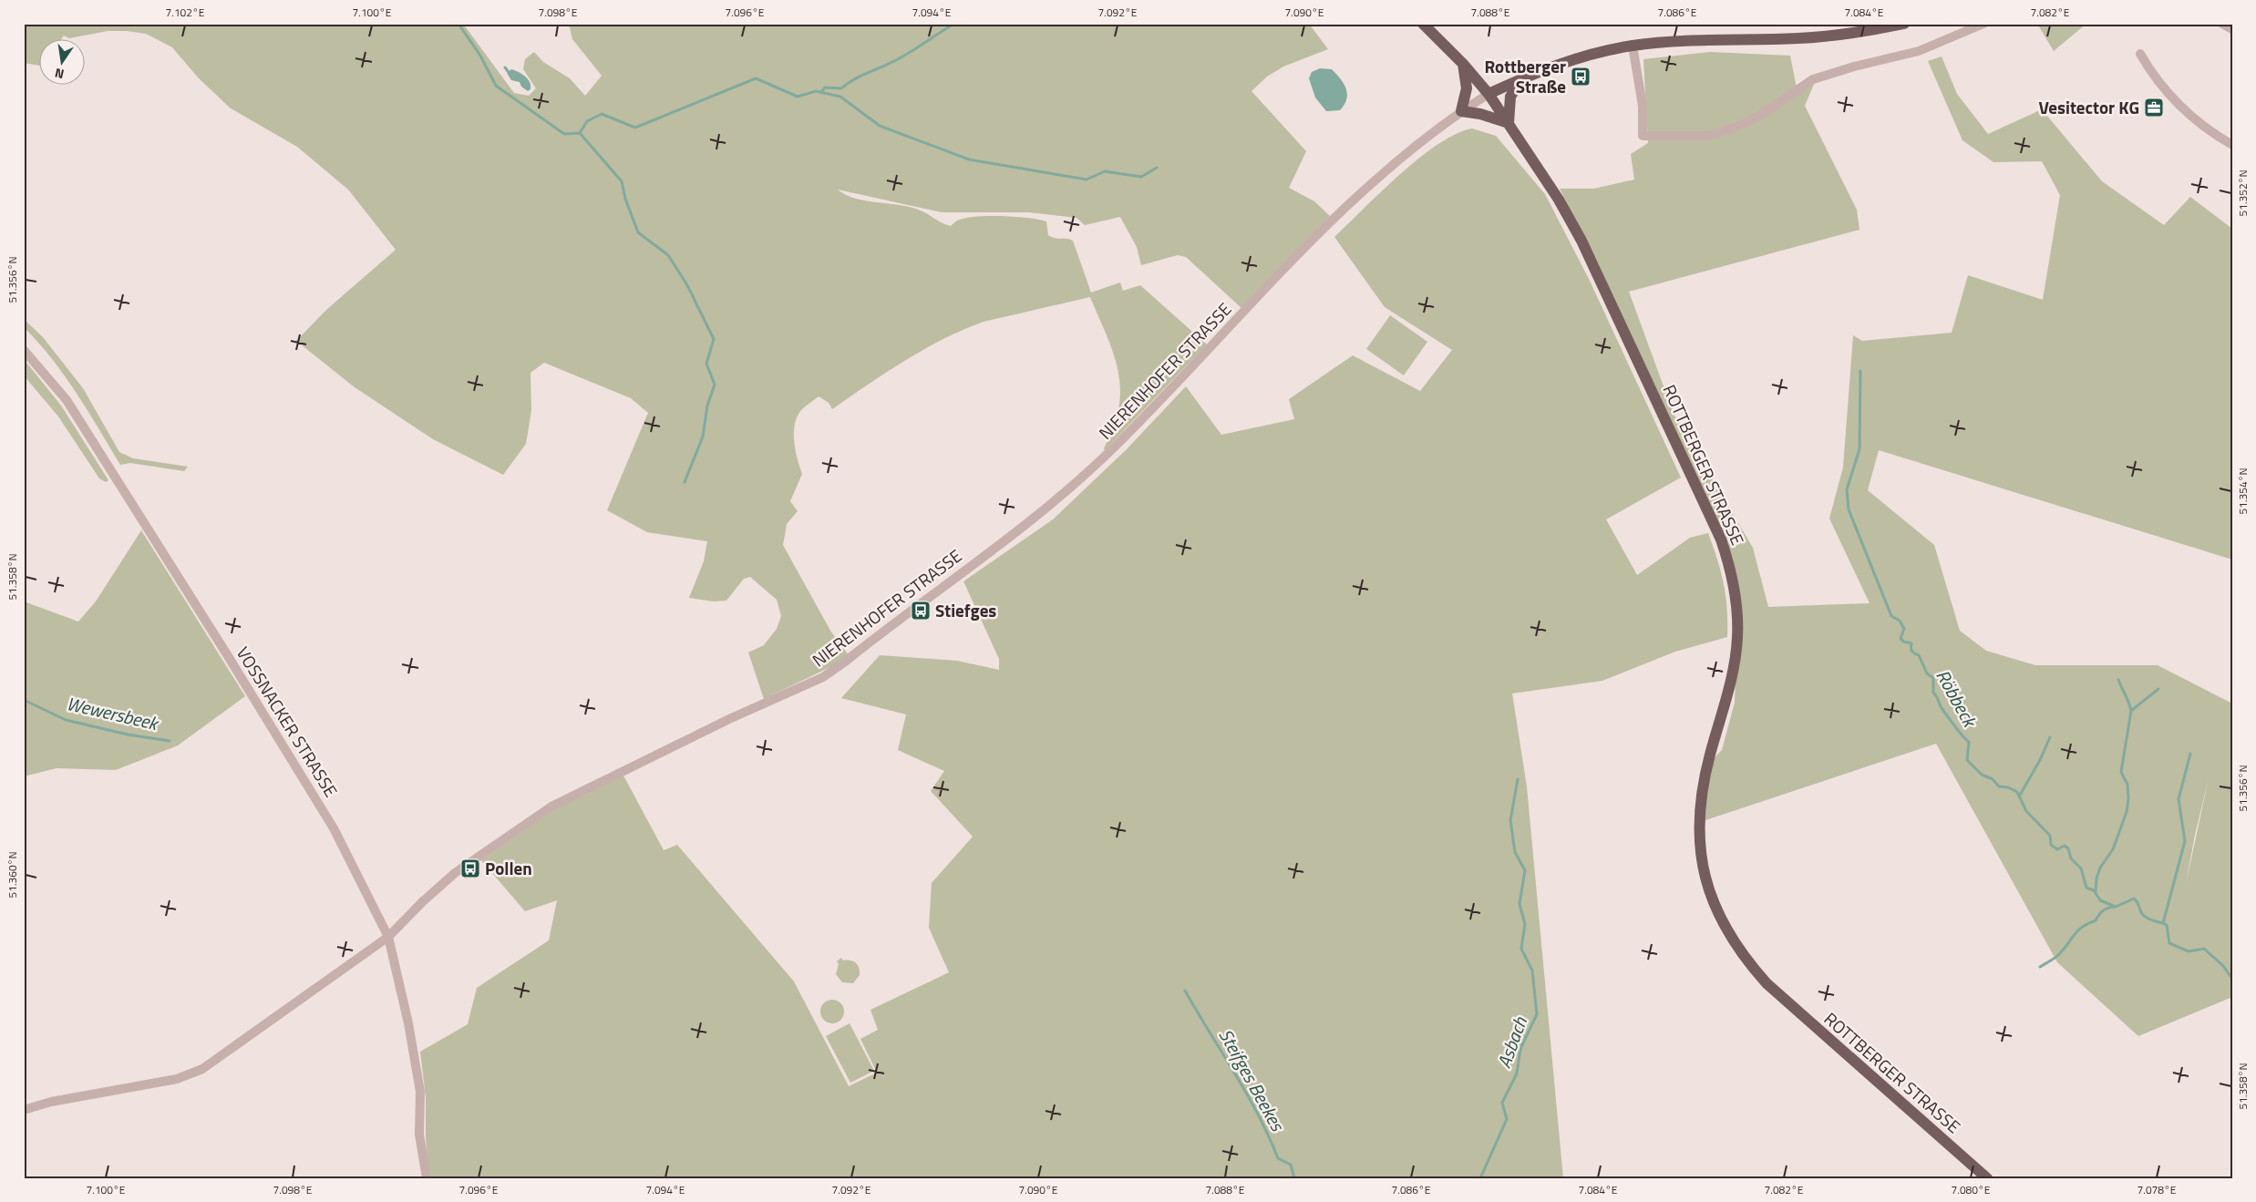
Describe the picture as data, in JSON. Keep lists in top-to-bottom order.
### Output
{
  "streets": {
    "main road": ["ROTTBERGER STRASSE"],
    "street": ["NIERENHOFER STRASSE", "VOSSNACKER STRASSE"]
  },
  "crossings": [
    ["NIERENHOFER STRASSE", "ROTTBERGER STRASSE"],
    ["NIERENHOFER STRASSE", "VOSSNACKER STRASSE"]
  ],
  "water": [
    "Röbbeck",
    "Wewersbeek",
    "Asbach",
    "Steifges Beekes"
  ],
  "places": {
    "bus stop": ["Rottberger Straße", "Stiefges", "Pollen"],
    "office": ["Vesitector KG"]
  },
  "north": "bottom",
  "coordinates": [
    "7.102°E",
    "7.100°E",
    "7.098°E",
    "7.096°E",
    "7.094°E",
    "7.092°E",
    "7.090°E",
    "7.088°E",
    "7.086°E",
    "7.084°E",
    "7.082°E",
    "51.352°N",
    "51.356°N",
    "51.354°N",
    "51.358°N",
    "51.360°N",
    "7.080°E",
    "7.078°E"
  ]
}
